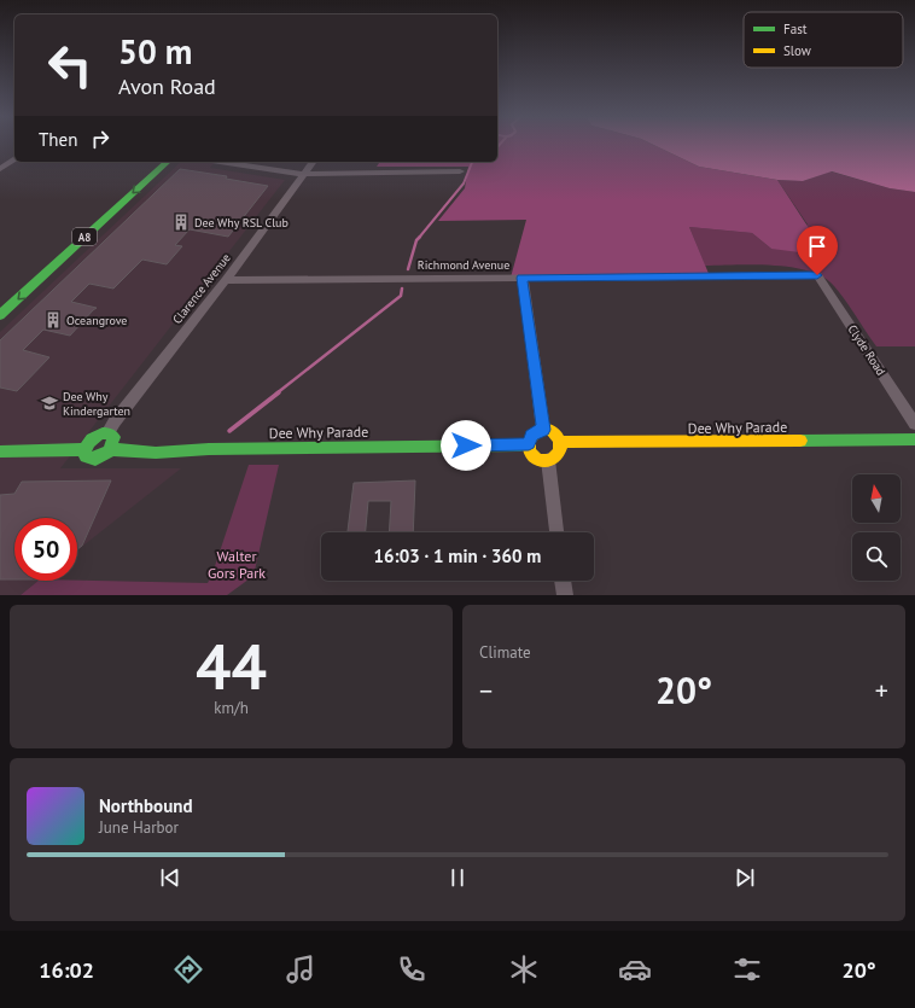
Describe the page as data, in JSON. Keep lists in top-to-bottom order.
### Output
{
  "streets": {
    "main road": ["A8", "Dee Why Parade"],
    "street": ["Richmond Avenue", "Clarence Avenue", "Clyde Road"]
  },
  "crossings": [
    ["Richmond Avenue", "Clarence Avenue"],
    ["Richmond Avenue", "Clyde Road"],
    ["Clarence Avenue", "Dee Why Parade"]
  ],
  "parks": ["Walter Gors Park"],
  "places": {
    "building": ["Dee Why RSL Club", "Oceangrove"],
    "school or university": ["Dee Why Kindergarten"]
  },
  "legend": ["Fast", "Slow"],
  "north": "top",
  "page": {
    "turn": ["50 m", "Avon Road"],
    "then": "Then",
    "limit": "50",
    "trip": "16:03 · 1 min · 360 m",
    "tile": [
      ["44", "km/h"],
      "Climate"
    ],
    "heat": ["−", "20°", "+"],
    "song": ["Northbound", "June Harbor"],
    "tabs": ["16:02", "20°"]
  }
}
